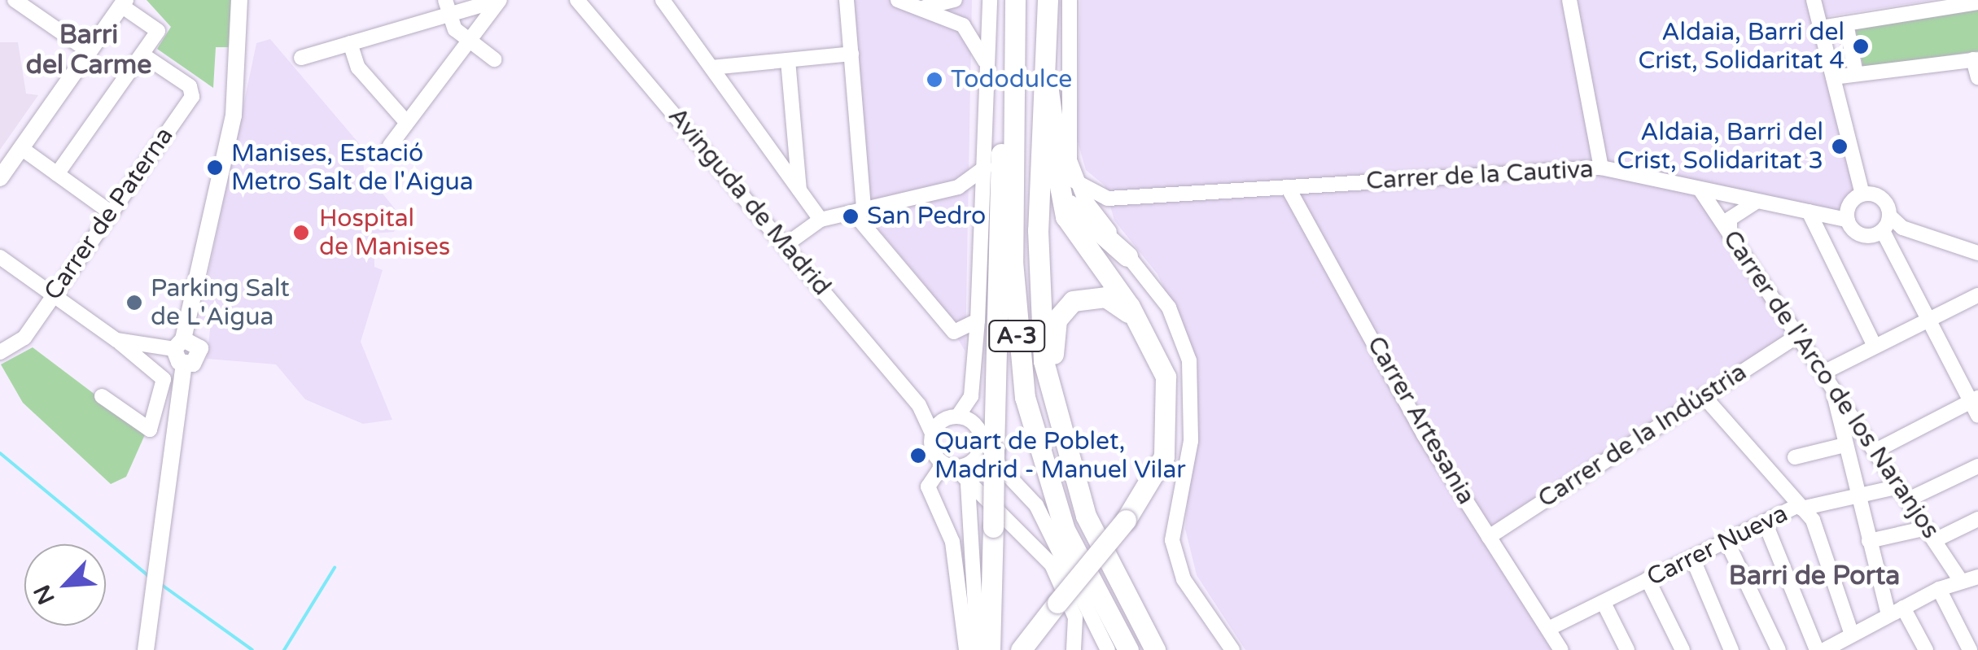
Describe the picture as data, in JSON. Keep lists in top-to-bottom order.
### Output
{
  "streets": {
    "highway": ["A-3"],
    "street": [
      "Carrer de la Cautiva",
      "Avinguda de Madrid",
      "Carrer de Paterna",
      "Carrer de l'Arco de los Naranjos",
      "Carrer Artesania",
      "Carrer de la Indústria",
      "Carrer Nueva"
    ]
  },
  "crossings": [
    ["Carrer de la Cautiva", "Carrer de l'Arco de los Naranjos"],
    ["Carrer de la Cautiva", "Carrer Artesania"],
    ["Carrer de l'Arco de los Naranjos", "Carrer de la Indústria"],
    ["Carrer de l'Arco de los Naranjos", "Carrer Nueva"],
    ["Carrer Artesania", "Carrer de la Indústria"],
    ["Carrer Artesania", "Carrer Nueva"]
  ],
  "districts": ["Barri del Carme", "Barri de Porta"],
  "places": [
    "Aldaia, Barri del Crist, Solidaritat 4",
    "Tododulce",
    "Aldaia, Barri del Crist, Solidaritat 3",
    "Manises, Estació Metro Salt de l'Aigua",
    "San Pedro",
    "Hospital de Manises",
    "Parking Salt de L'Aigua",
    "Quart de Poblet, Madrid - Manuel Vilar"
  ],
  "north": "bottom left"
}
